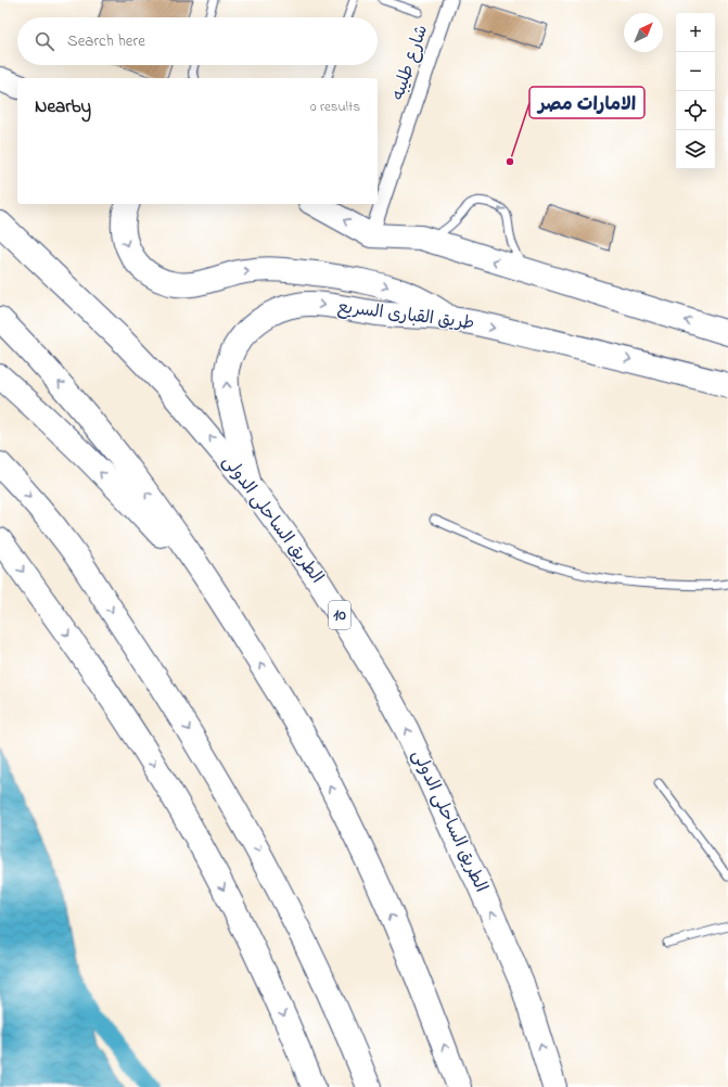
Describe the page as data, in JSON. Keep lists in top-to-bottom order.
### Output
{
  "streets": {
    "highway": ["طريق القبارى السريع", "الطريق الساحلى الدولى", "10"],
    "street": ["شارع طليبه"]
  },
  "crossings": [
    ["طريق القبارى السريع", "الطريق الساحلى الدولى"]
  ],
  "places": ["الامارات مصر"],
  "north": "top right",
  "page": {
    "map_buttons": ["+", "−"],
    "search": "Search here",
    "heading": ["Nearby", "0 results"]
  }
}
